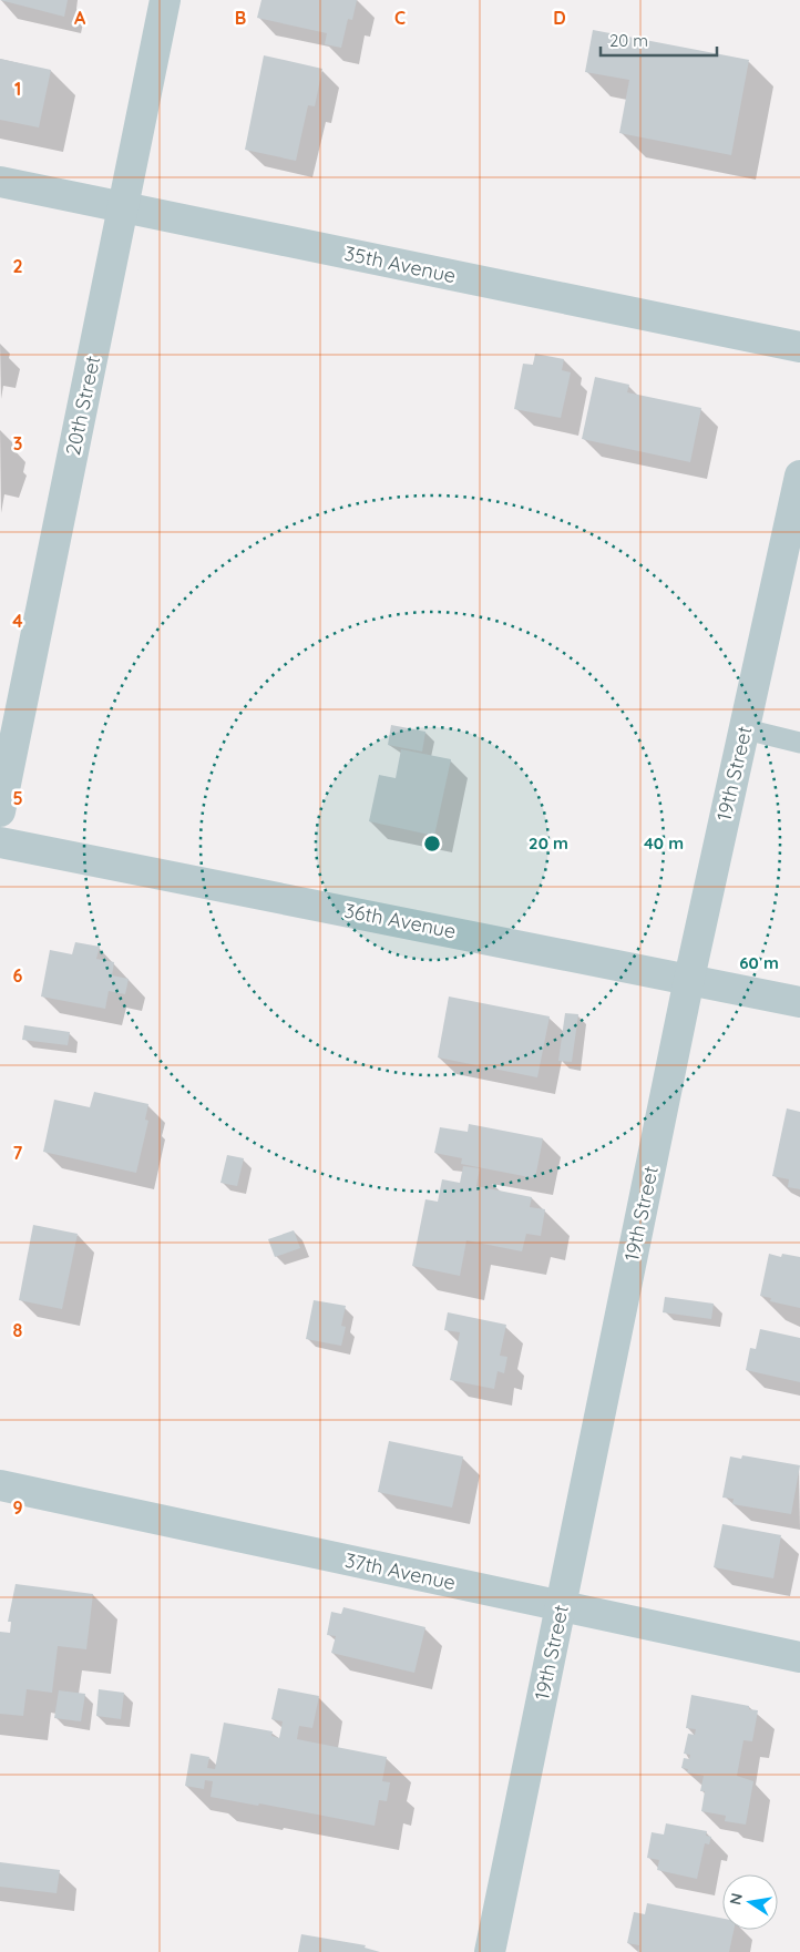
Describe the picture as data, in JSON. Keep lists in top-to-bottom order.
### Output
{
  "streets": {
    "street": [
      "35th Avenue",
      "20th Street",
      "19th Street",
      "36th Avenue",
      "37th Avenue"
    ]
  },
  "crossings": [
    ["35th Avenue", "20th Street"],
    ["19th Street", "36th Avenue"],
    ["19th Street", "37th Avenue"]
  ],
  "scale_bar": "20 m",
  "north": "left",
  "grid": {
    "columns": [
      "A",
      "B",
      "C",
      "D"
    ],
    "rows": [
      "1",
      "2",
      "3",
      "4",
      "5",
      "6",
      "7",
      "8",
      "9"
    ]
  },
  "rings": ["20 m", "40 m", "60 m"]
}
